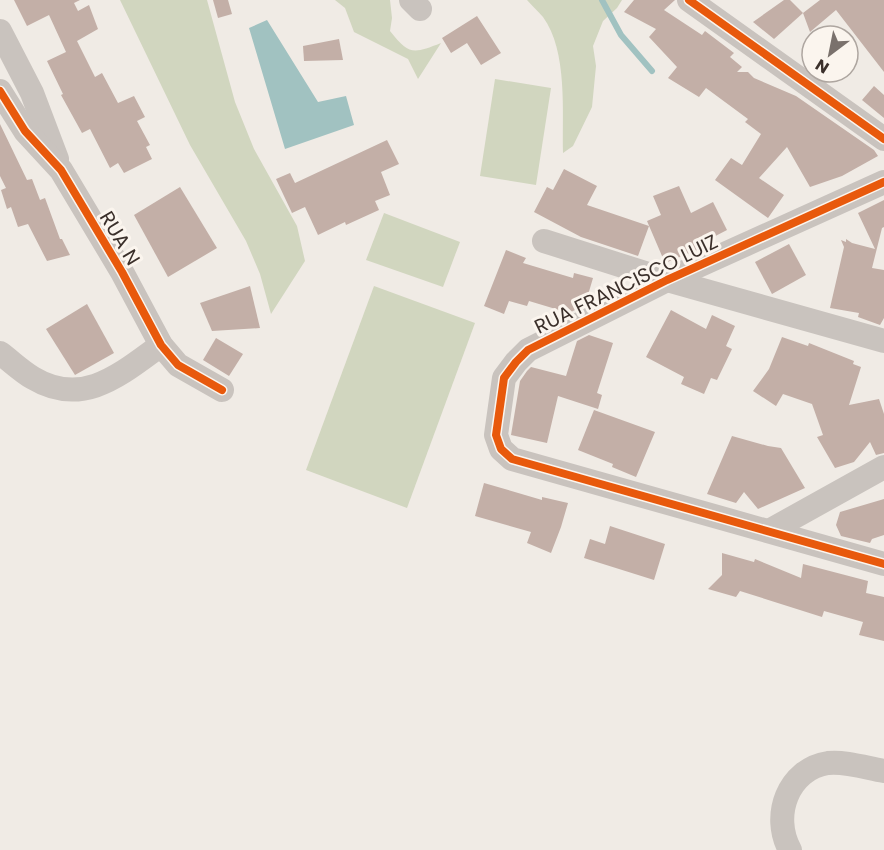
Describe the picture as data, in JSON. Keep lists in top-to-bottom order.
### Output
{
  "streets": {
    "street": ["RUA N", "RUA FRANCISCO LUIZ"]
  },
  "north": "bottom left"
}
